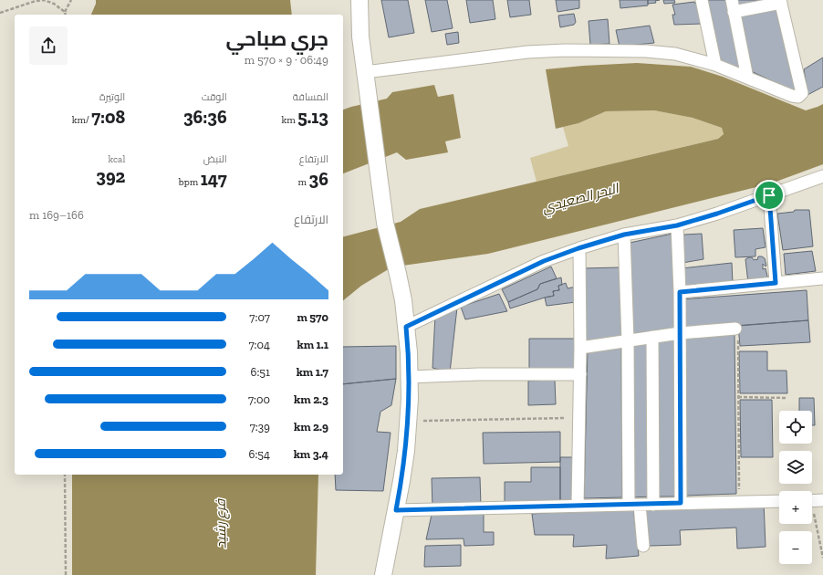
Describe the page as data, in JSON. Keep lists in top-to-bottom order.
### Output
{
  "water": ["البحر الصعيدي", "فرع رشيد"],
  "page": {
    "heading": ["جري صباحي", "06:49 · 9 × 570 m"],
    "stats": [
      ["المسافة", "5.13 km"],
      ["الوقت", "36:36"],
      ["الوتيرة", "7:08 /km"],
      ["الارتفاع", "36 m"],
      ["النبض", "147 bpm"],
      ["kcal", "392"]
    ],
    "chart": ["الارتفاع", "166–169 m"],
    "list": [
      {
        "name": "570 m",
        "note": "7:07"
      },
      {
        "name": "1.1 km",
        "note": "7:04"
      },
      {
        "name": "1.7 km",
        "note": "6:51"
      },
      {
        "name": "2.3 km",
        "note": "7:00"
      },
      {
        "name": "2.9 km",
        "note": "7:39"
      },
      {
        "name": "3.4 km",
        "note": "6:54"
      }
    ],
    "map_buttons": ["+", "−"]
  }
}
